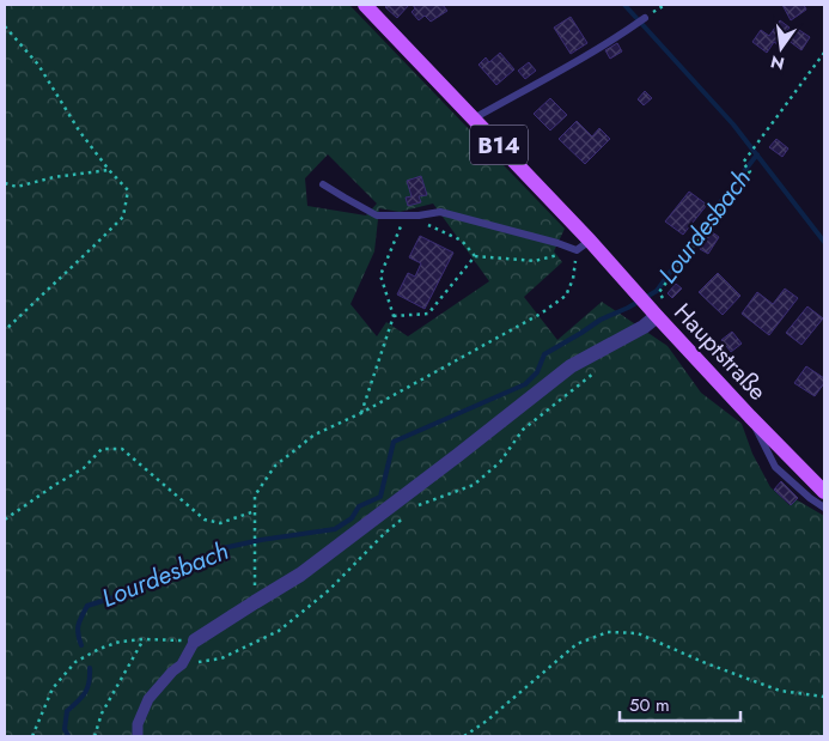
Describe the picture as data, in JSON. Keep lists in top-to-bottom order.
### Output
{
  "streets": {
    "main road": ["B14", "Hauptstraße"]
  },
  "water": ["Lourdesbach"],
  "scale_bar": "50 m",
  "north": "bottom"
}
